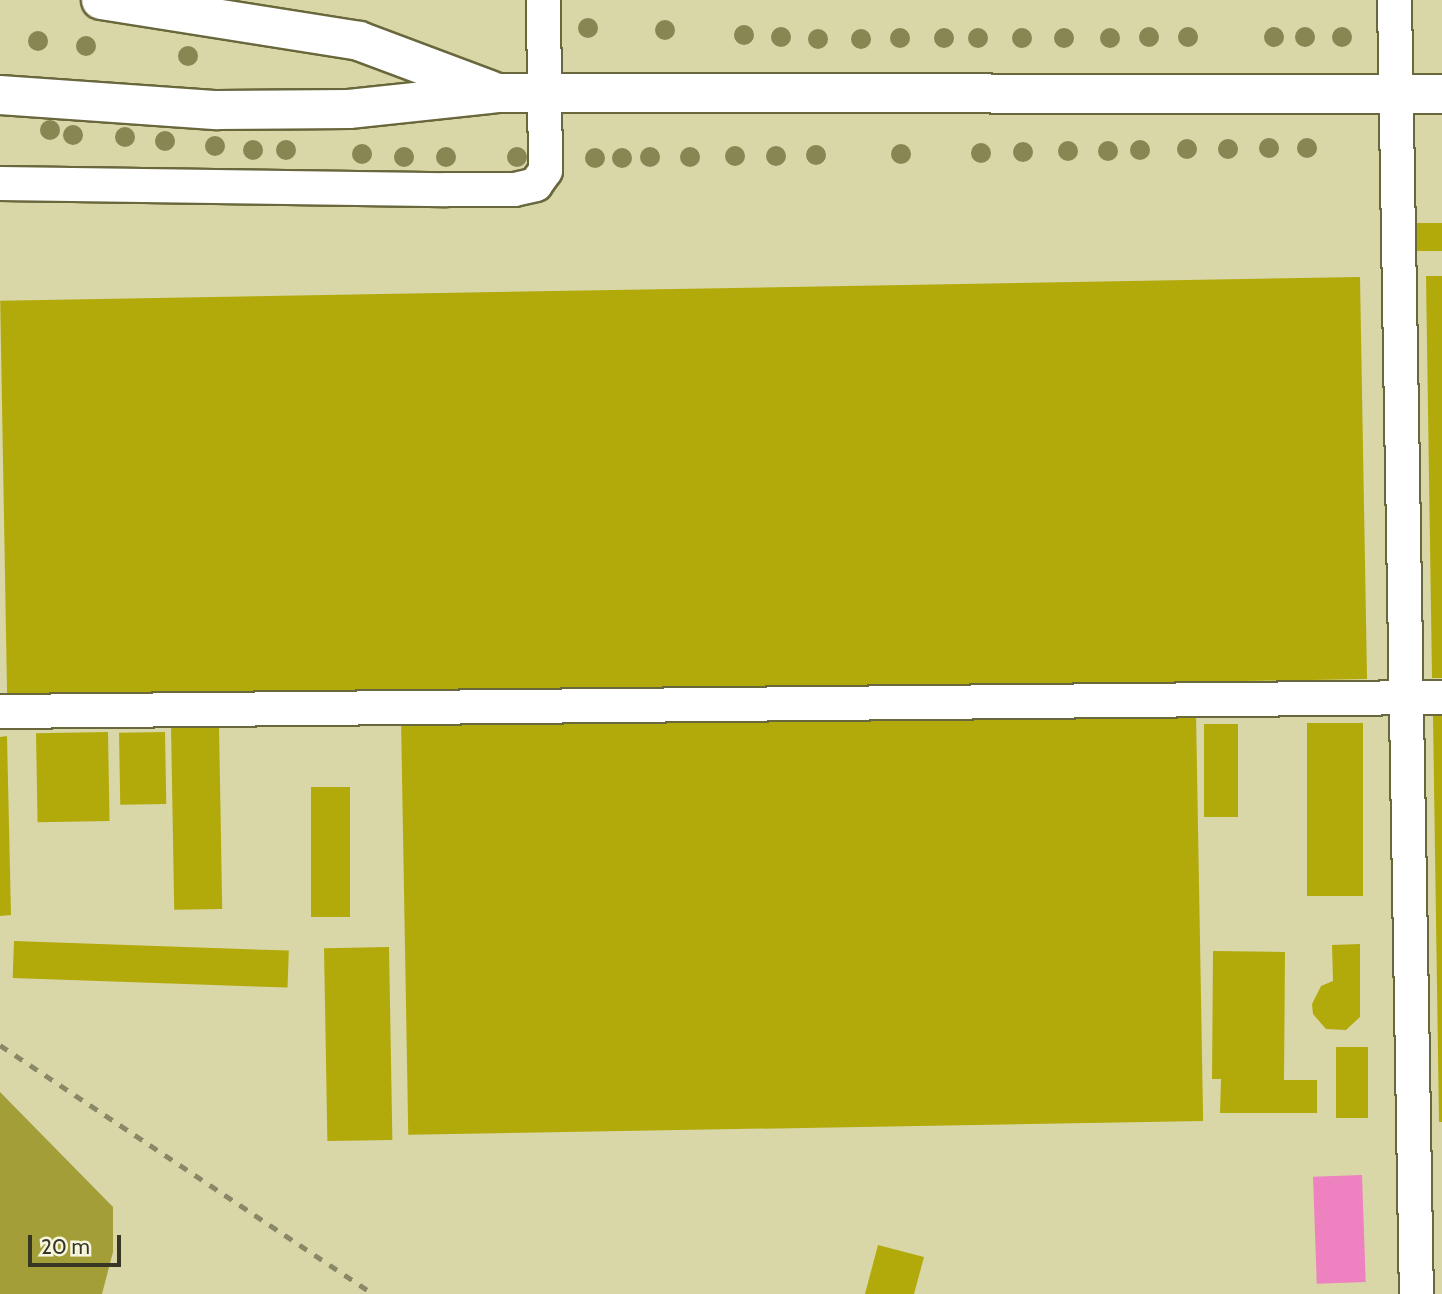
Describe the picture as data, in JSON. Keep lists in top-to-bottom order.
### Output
{
  "scale_bar": "20 m"
}
